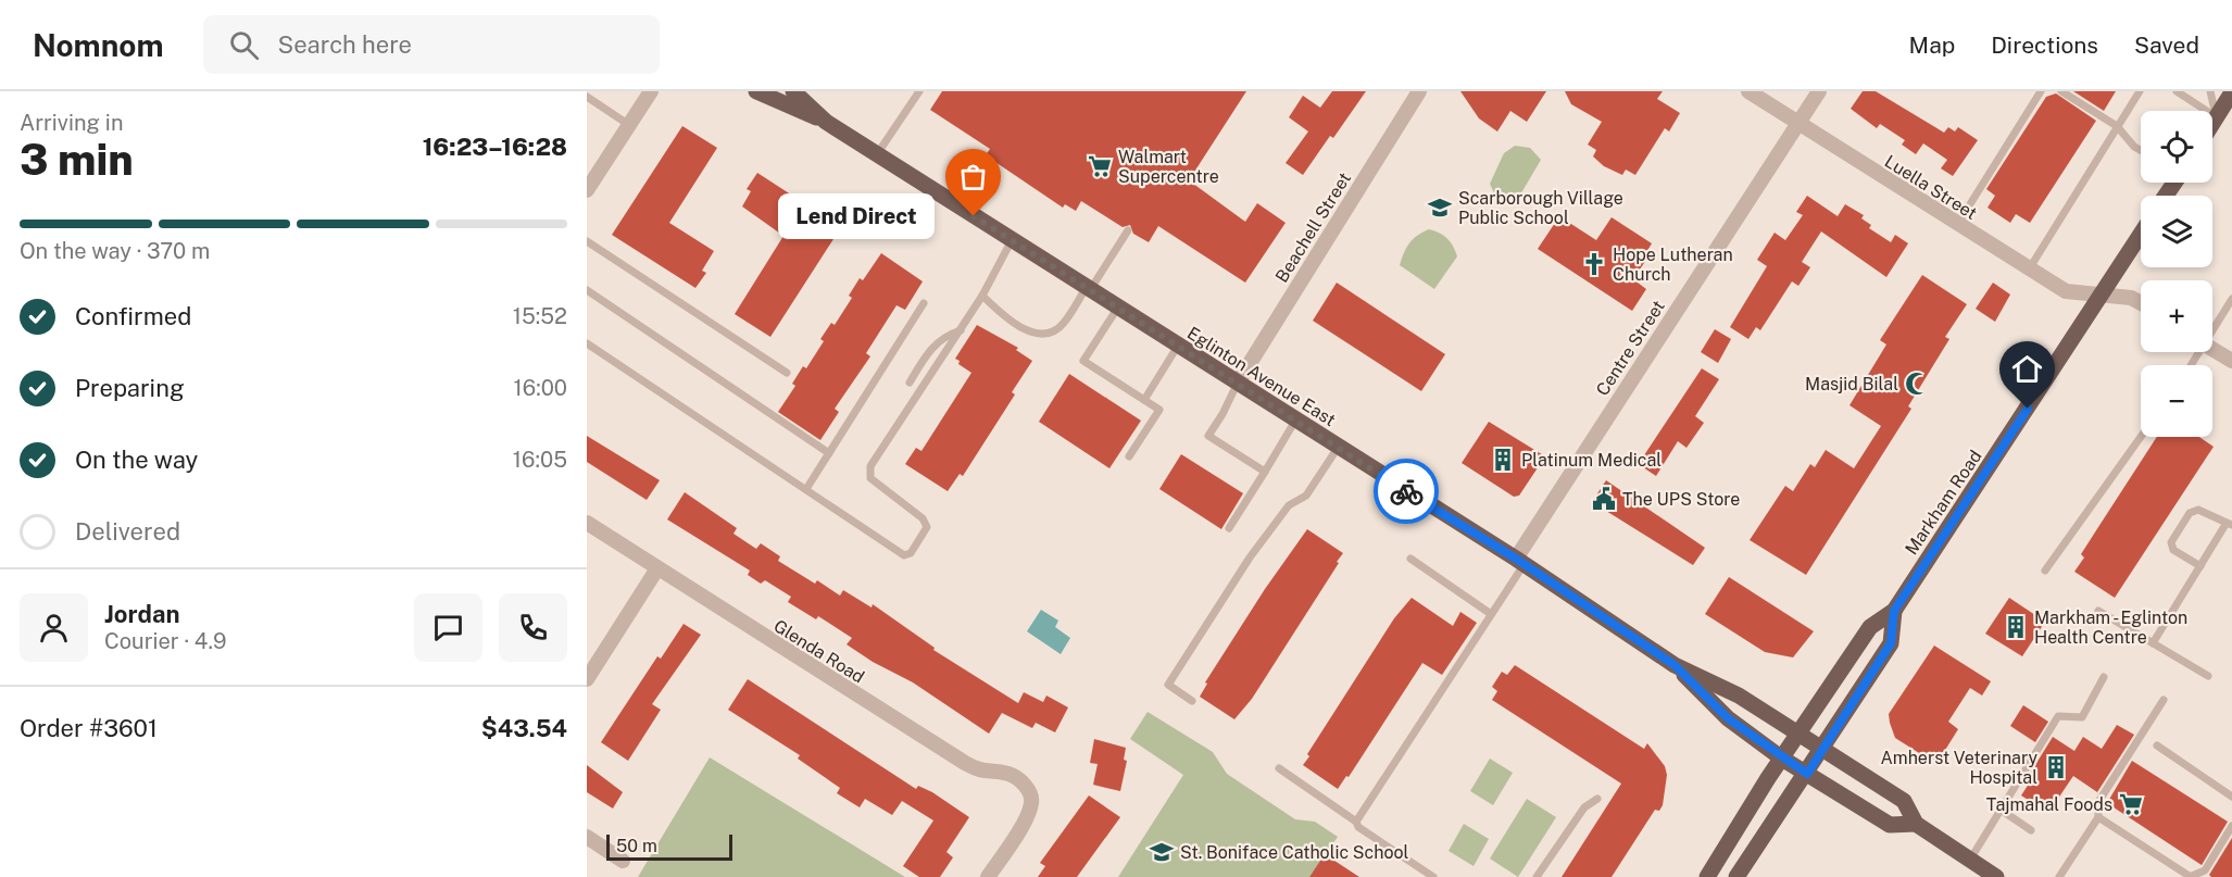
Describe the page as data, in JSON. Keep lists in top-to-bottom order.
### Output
{
  "streets": {
    "main road": ["Eglinton Avenue East", "Markham Road"],
    "street": [
      "Luella Street",
      "Beachell Street",
      "Centre Street",
      "Glenda Road"
    ]
  },
  "crossings": [
    ["Luella Street", "Centre Street"],
    ["Luella Street", "Markham Road"],
    ["Beachell Street", "Eglinton Avenue East"],
    ["Centre Street", "Eglinton Avenue East"],
    ["Eglinton Avenue East", "Markham Road"]
  ],
  "places": {
    "supermarket": ["Walmart Supercentre", "Tajmahal Foods"],
    "school or university": ["Scarborough Village Public School", "St. Boniface Catholic School"],
    "other": ["Lend Direct"],
    "church": ["Hope Lutheran Church"],
    "mosque": ["Masjid Bilal"],
    "building": ["Platinum Medical", "Markham - Eglinton Health Centre", "Amherst Veterinary Hospital"],
    "public building": ["The UPS Store"]
  },
  "scale_bar": "50 m",
  "page": {
    "header": "Nomnom",
    "search": "Search here",
    "nav": ["Map", "Directions", "Saved"],
    "heading": ["3 min", "Arriving in", "16:23–16:28"],
    "panel": [
      "Jordan",
      "Courier · 4.9",
      "Order #3601",
      "$43.54"
    ],
    "map_buttons": ["+", "−"],
    "bubble": "Lend Direct",
    "bar": "On the way · 370 m",
    "list": [
      ["Confirmed", "15:52"],
      ["Preparing", "16:00"],
      ["On the way", "16:05"],
      "Delivered"
    ],
    "scale": "50 m"
  }
}
